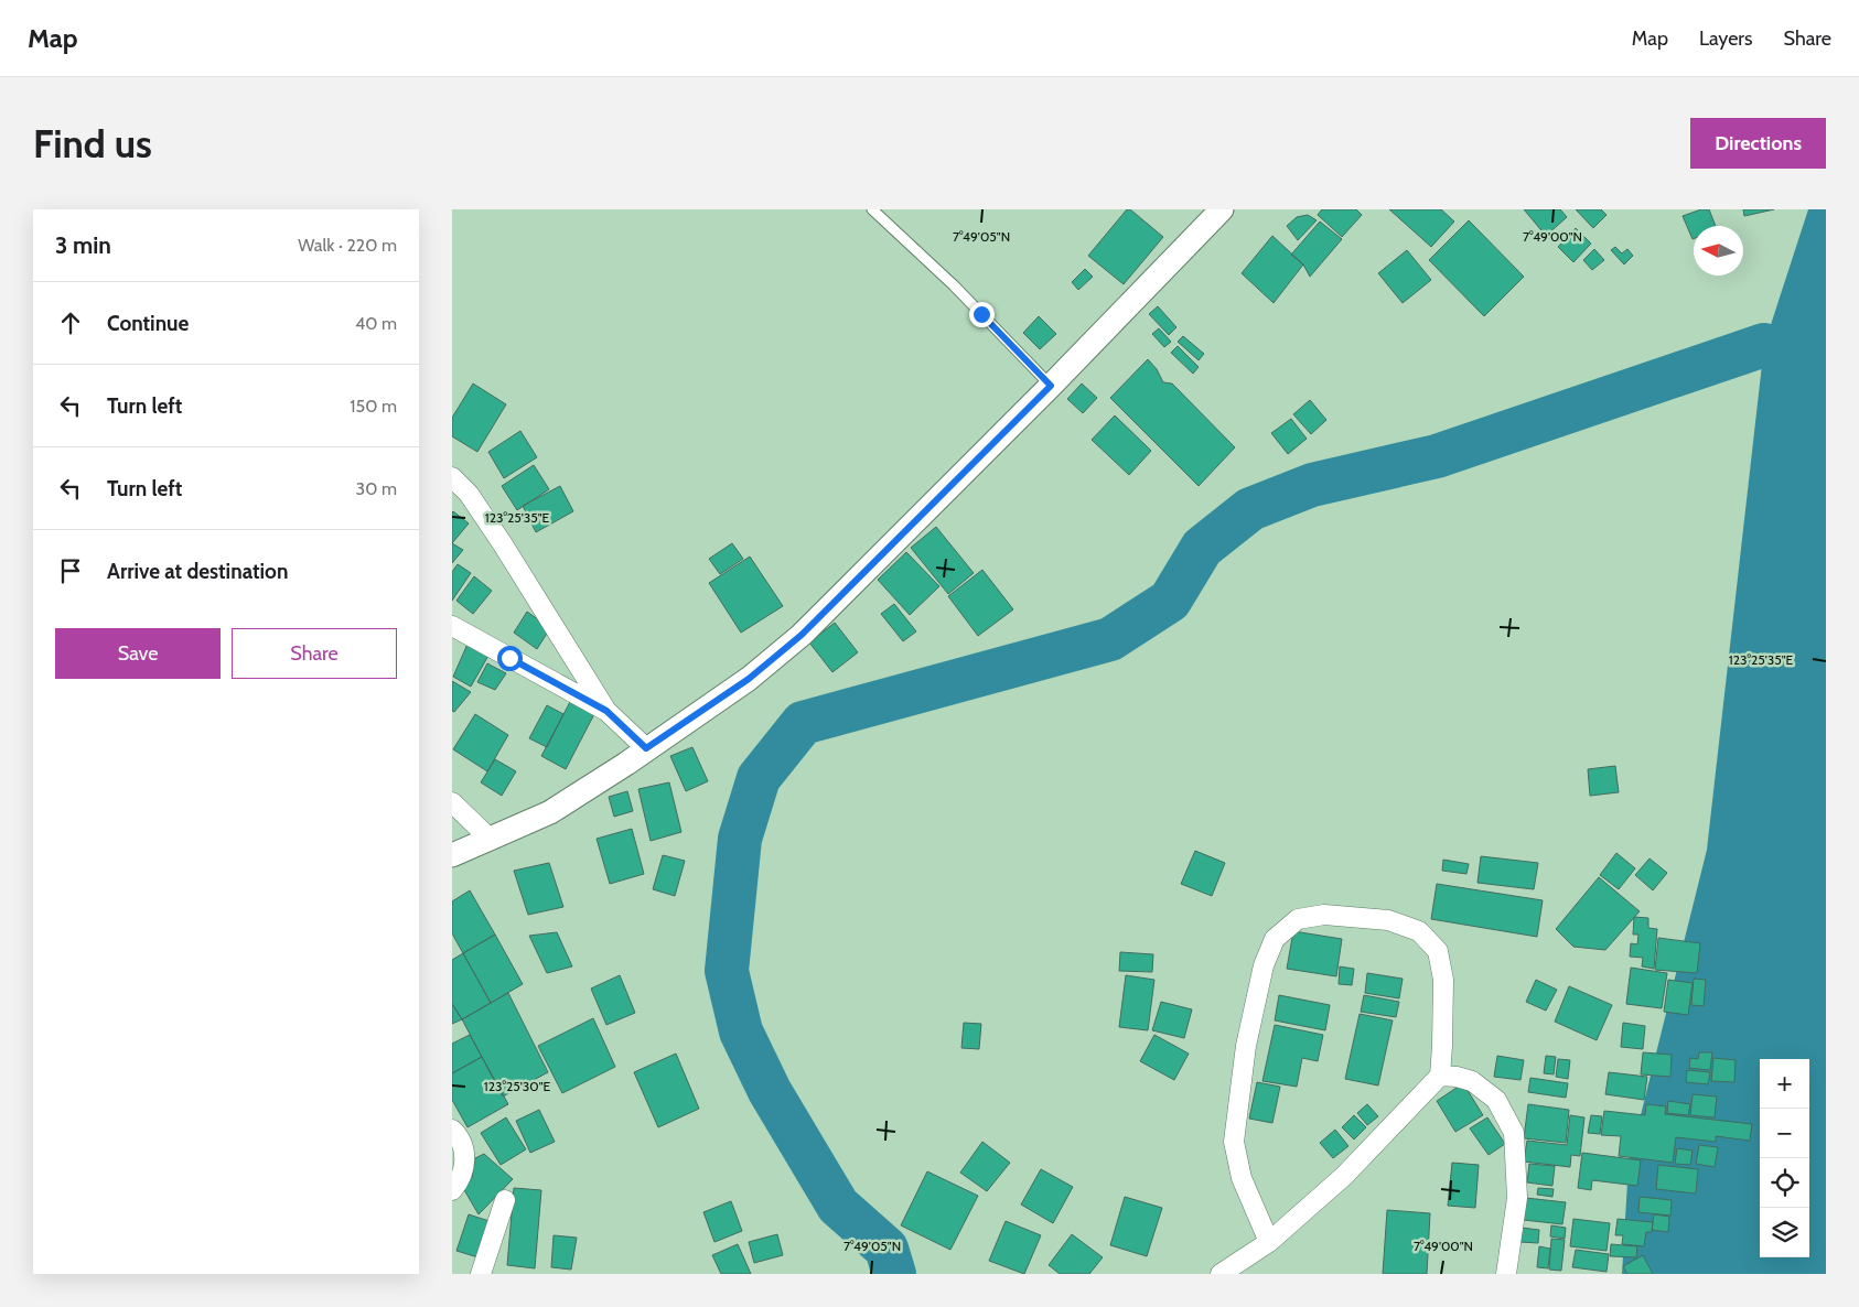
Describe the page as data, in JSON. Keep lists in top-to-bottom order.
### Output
{
  "north": "left",
  "page": {
    "header": "Map",
    "nav": ["Map", "Layers", "Share"],
    "buttons": [
      "Directions",
      ["Save", "Share"]
    ],
    "title": "Find us",
    "heading": ["3 min", "Walk · 220 m"],
    "list": [
      ["Continue", "40 m"],
      ["Turn left", "150 m"],
      ["Turn left", "30 m"],
      "Arrive at destination"
    ],
    "map_buttons": ["+", "−"]
  },
  "coordinates": [
    "7°49'05\"N",
    "7°49'00\"N",
    "123°25'35\"E",
    "123°25'30\"E"
  ]
}
